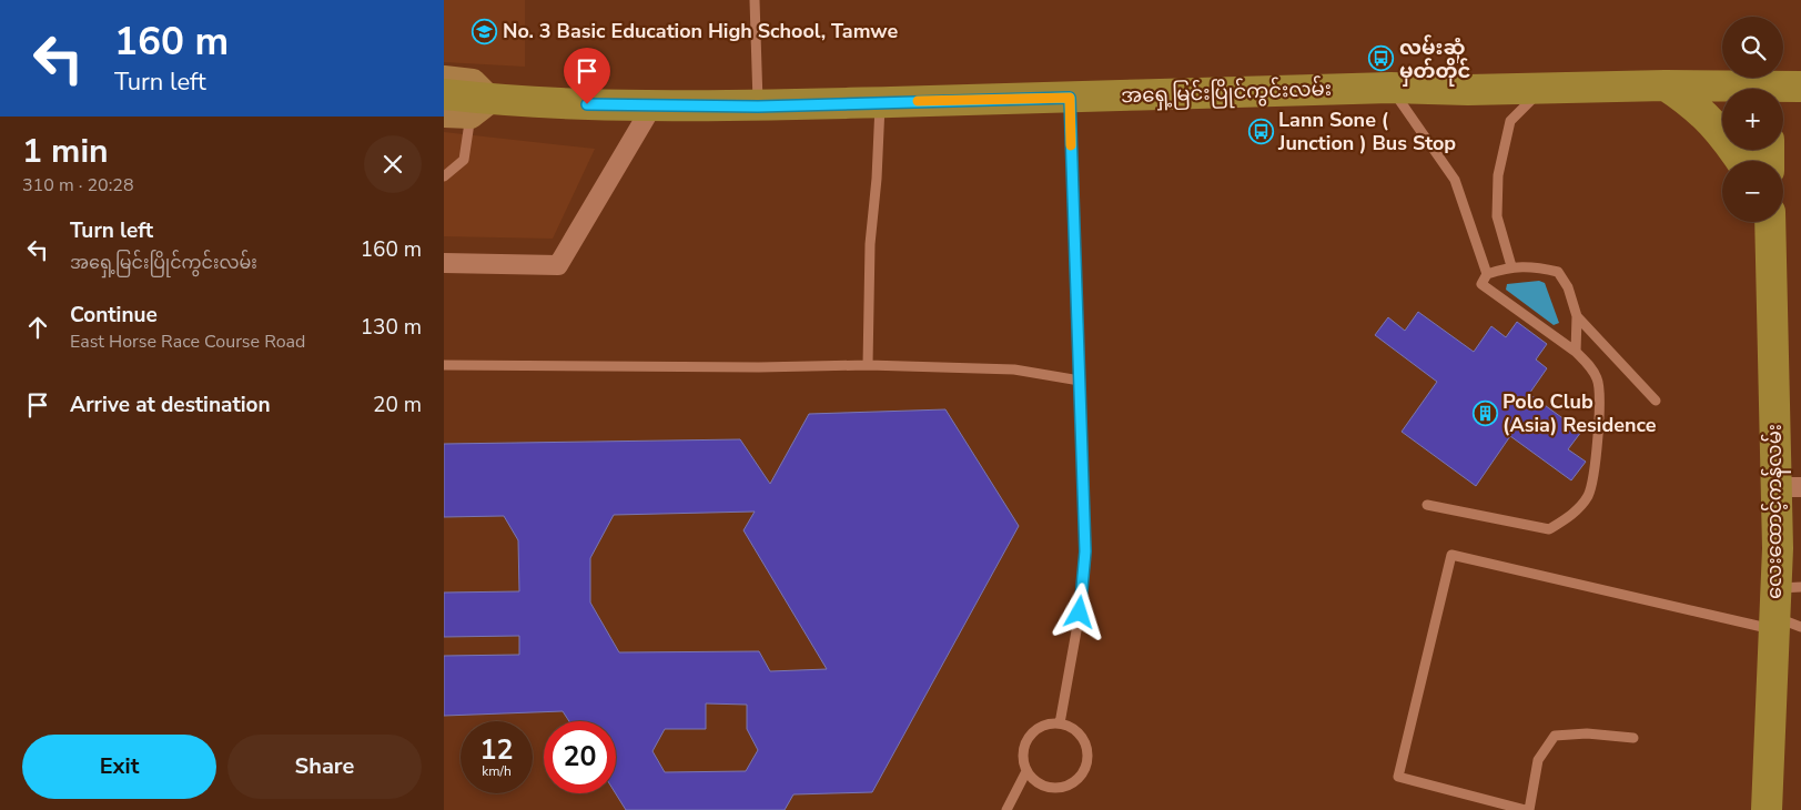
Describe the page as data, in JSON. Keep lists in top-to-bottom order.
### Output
{
  "streets": {
    "main road": ["အရှေ့မြင်းပြိုင်ကွင်းလမ်း", "လေးထောင့်ကန်လမ်း"]
  },
  "places": {
    "school or university": ["No. 3 Basic Education High School, Tamwe"],
    "bus stop": ["လမ်းဆုံ မှတ်တိုင်", "Lann Sone ( Junction ) Bus Stop"],
    "building": ["Polo Club (Asia) Residence"]
  },
  "page": {
    "turn": ["160 m", "Turn left"],
    "map_buttons": ["+", "−"],
    "heading": ["1 min", "310 m · 20:28"],
    "list": [
      {
        "name": "Turn left",
        "note": "အရှေ့မြင်းပြိုင်ကွင်းလမ်း",
        "value": "160 m"
      },
      {
        "name": "Continue",
        "note": "East Horse Race Course Road",
        "value": "130 m"
      },
      {
        "name": "Arrive at destination",
        "value": "20 m"
      }
    ],
    "speed": "12 km/h",
    "limit": "20",
    "buttons": ["Exit", "Share"]
  }
}
